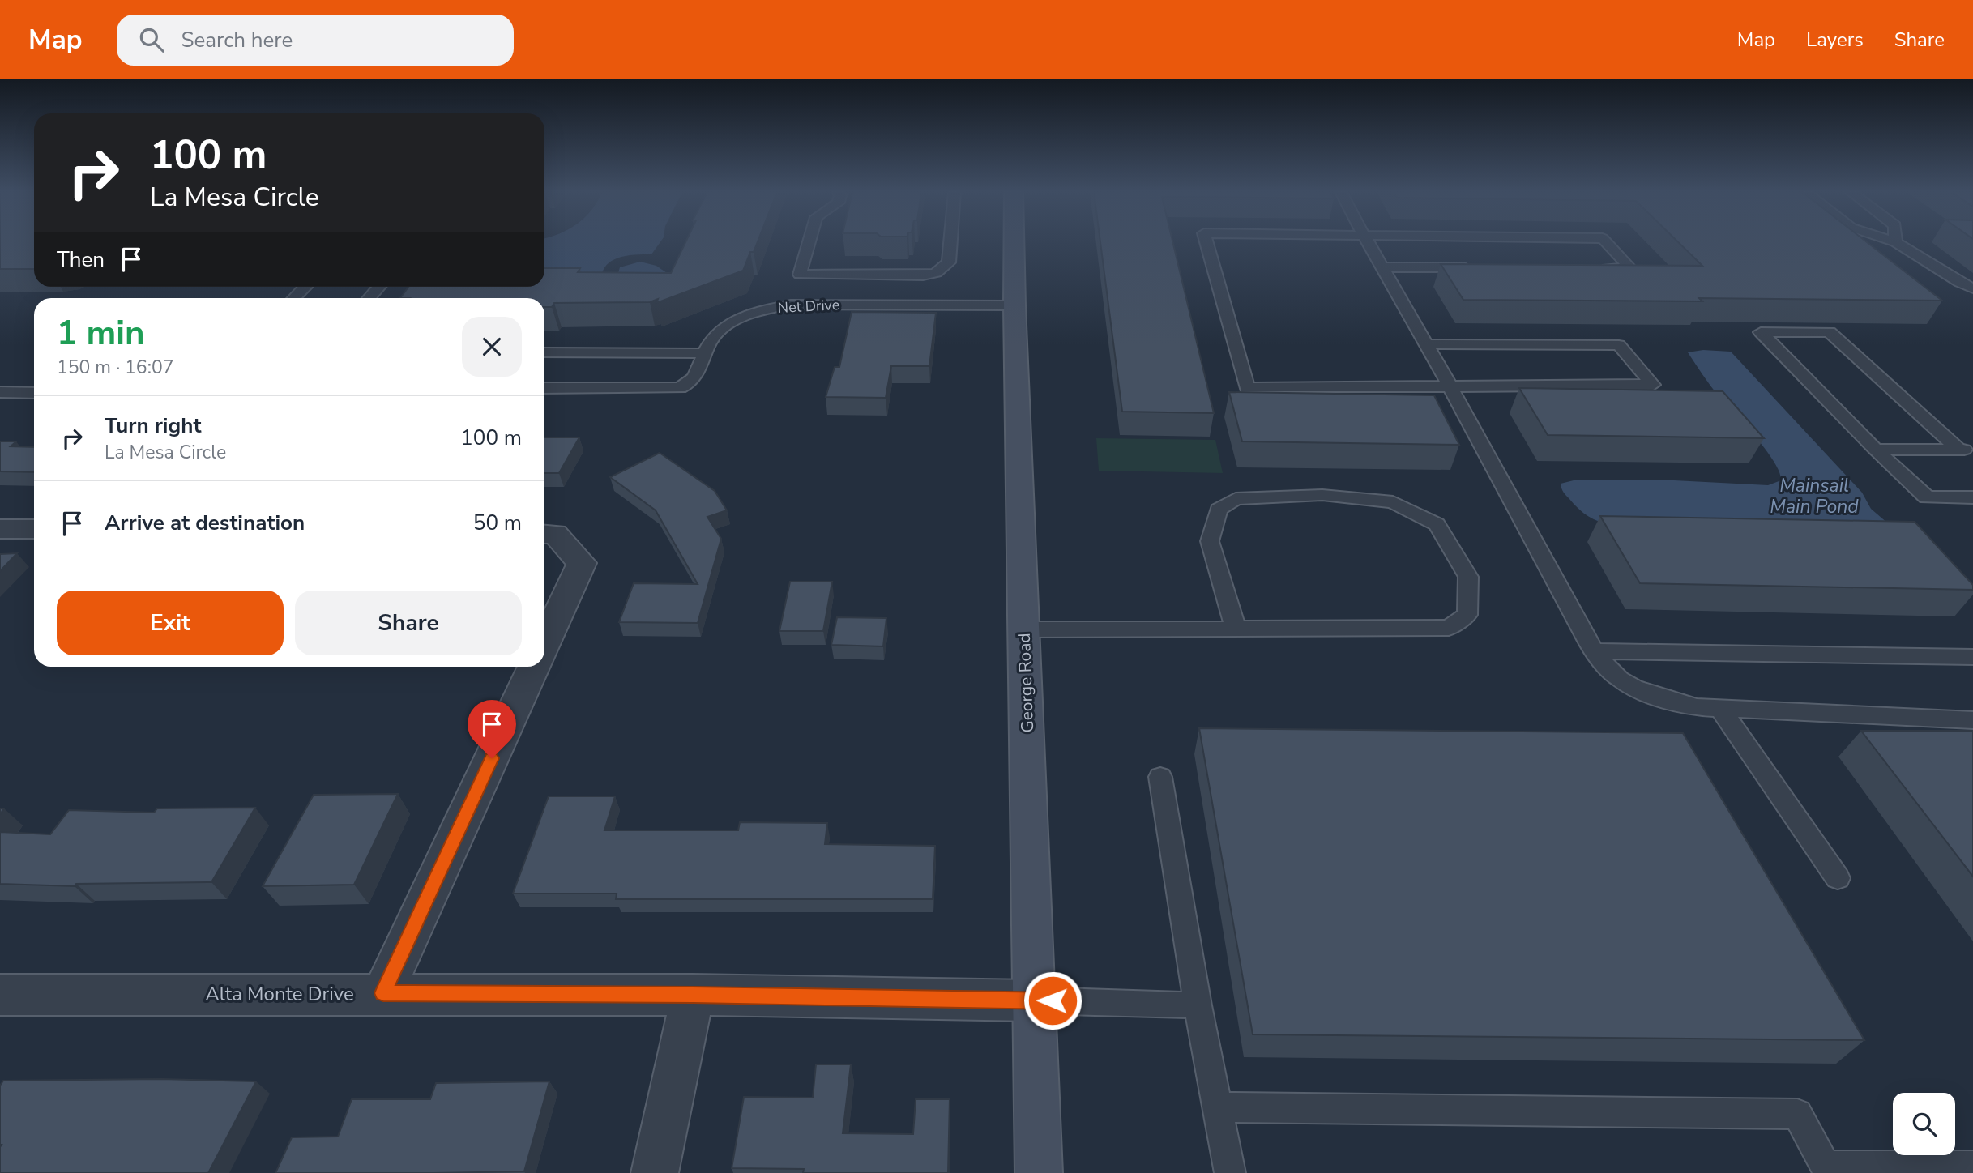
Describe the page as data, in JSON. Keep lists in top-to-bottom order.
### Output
{
  "streets": {
    "street": ["George Road", "Alta Monte Drive"],
    "lane": ["Net Drive"]
  },
  "crossings": [
    ["Net Drive", "George Road"],
    ["George Road", "Alta Monte Drive"]
  ],
  "water": ["Mainsail Main Pond"],
  "page": {
    "header": "Map",
    "search": "Search here",
    "nav": ["Map", "Layers", "Share"],
    "turn": ["100 m", "La Mesa Circle"],
    "then": "Then",
    "heading": ["1 min", "150 m · 16:07"],
    "list": [
      {
        "name": "Turn right",
        "note": "La Mesa Circle",
        "value": "100 m"
      },
      {
        "name": "Arrive at destination",
        "value": "50 m"
      }
    ],
    "buttons": ["Exit", "Share"]
  }
}
